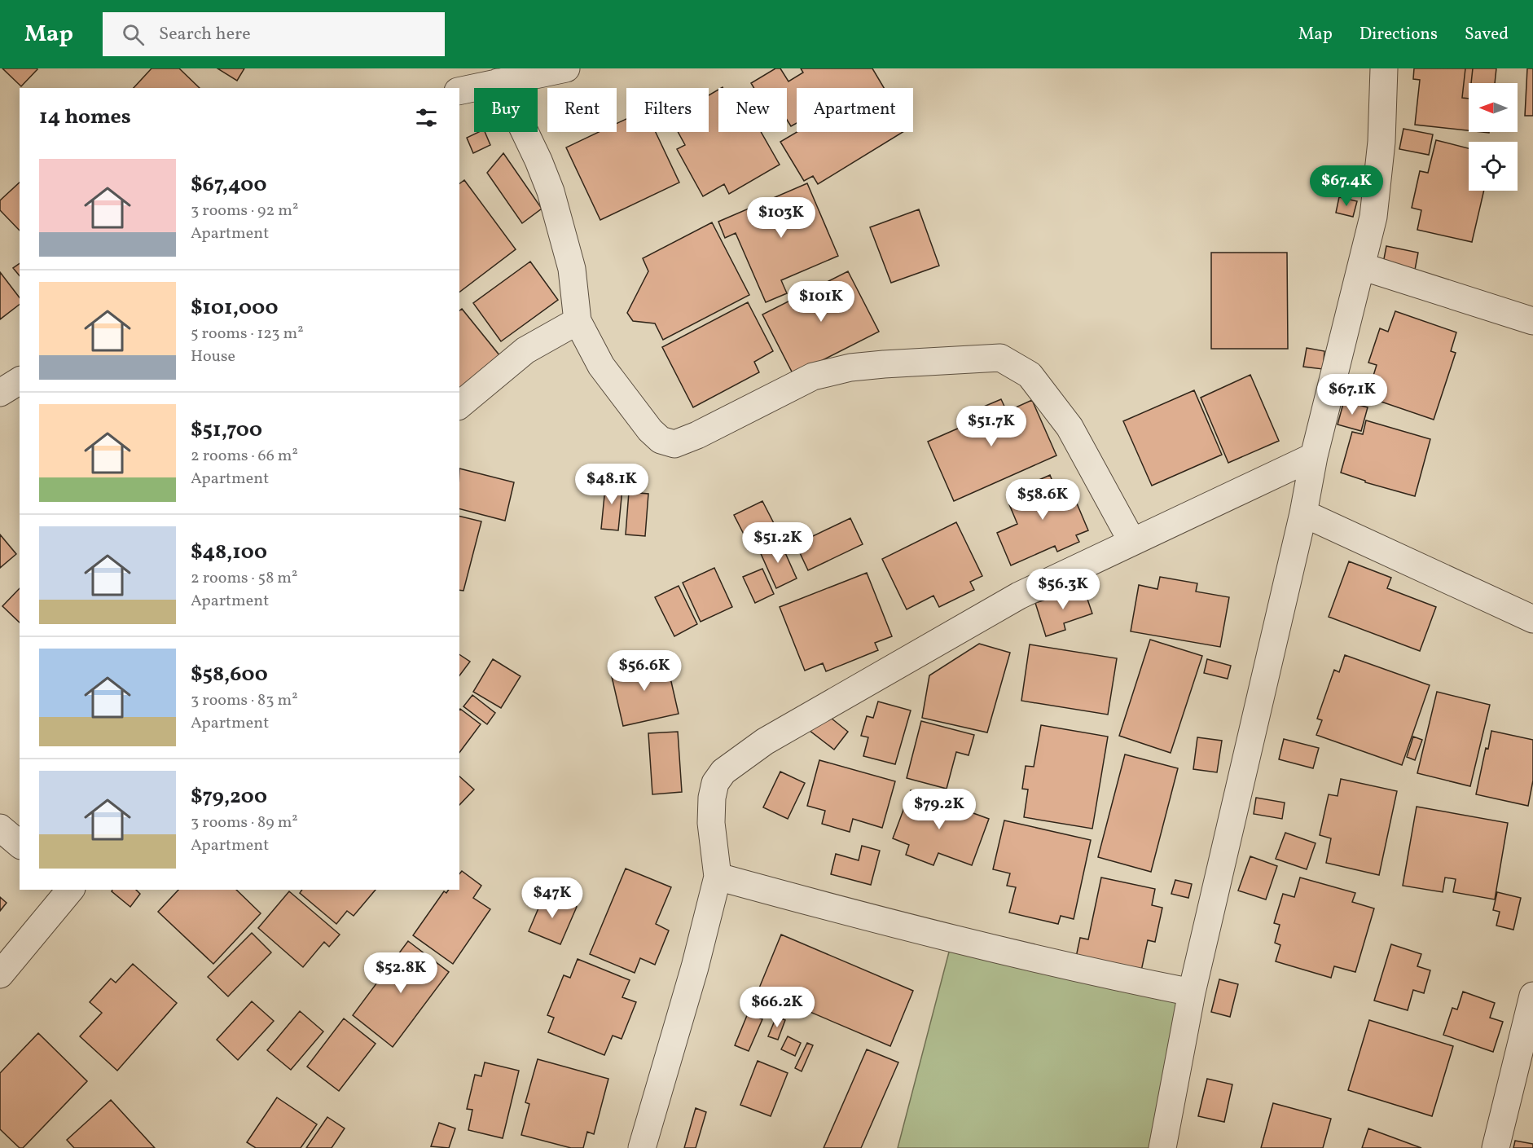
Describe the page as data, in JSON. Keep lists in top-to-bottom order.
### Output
{
  "north": "left",
  "page": {
    "header": "Map",
    "search": "Search here",
    "nav": ["Map", "Directions", "Saved"],
    "chip": [
      "Buy",
      "Rent",
      "Filters",
      "New",
      "Apartment"
    ],
    "heading": "14 homes",
    "list": [
      {
        "name": "$67,400",
        "note": "3 rooms · 92 m² · Apartment"
      },
      {
        "name": "$101,000",
        "note": "5 rooms · 123 m² · House"
      },
      {
        "name": "$51,700",
        "note": "2 rooms · 66 m² · Apartment"
      },
      {
        "name": "$48,100",
        "note": "2 rooms · 58 m² · Apartment"
      },
      {
        "name": "$58,600",
        "note": "3 rooms · 83 m² · Apartment"
      },
      {
        "name": "$79,200",
        "note": "3 rooms · 89 m² · Apartment"
      }
    ],
    "price": [
      "$67.4K",
      "$103K",
      "$101K",
      "$67.1K",
      "$51.7K",
      "$48.1K",
      "$58.6K",
      "$51.2K",
      "$56.3K",
      "$56.6K",
      "$79.2K",
      "$47K",
      "$52.8K",
      "$66.2K"
    ]
  }
}
